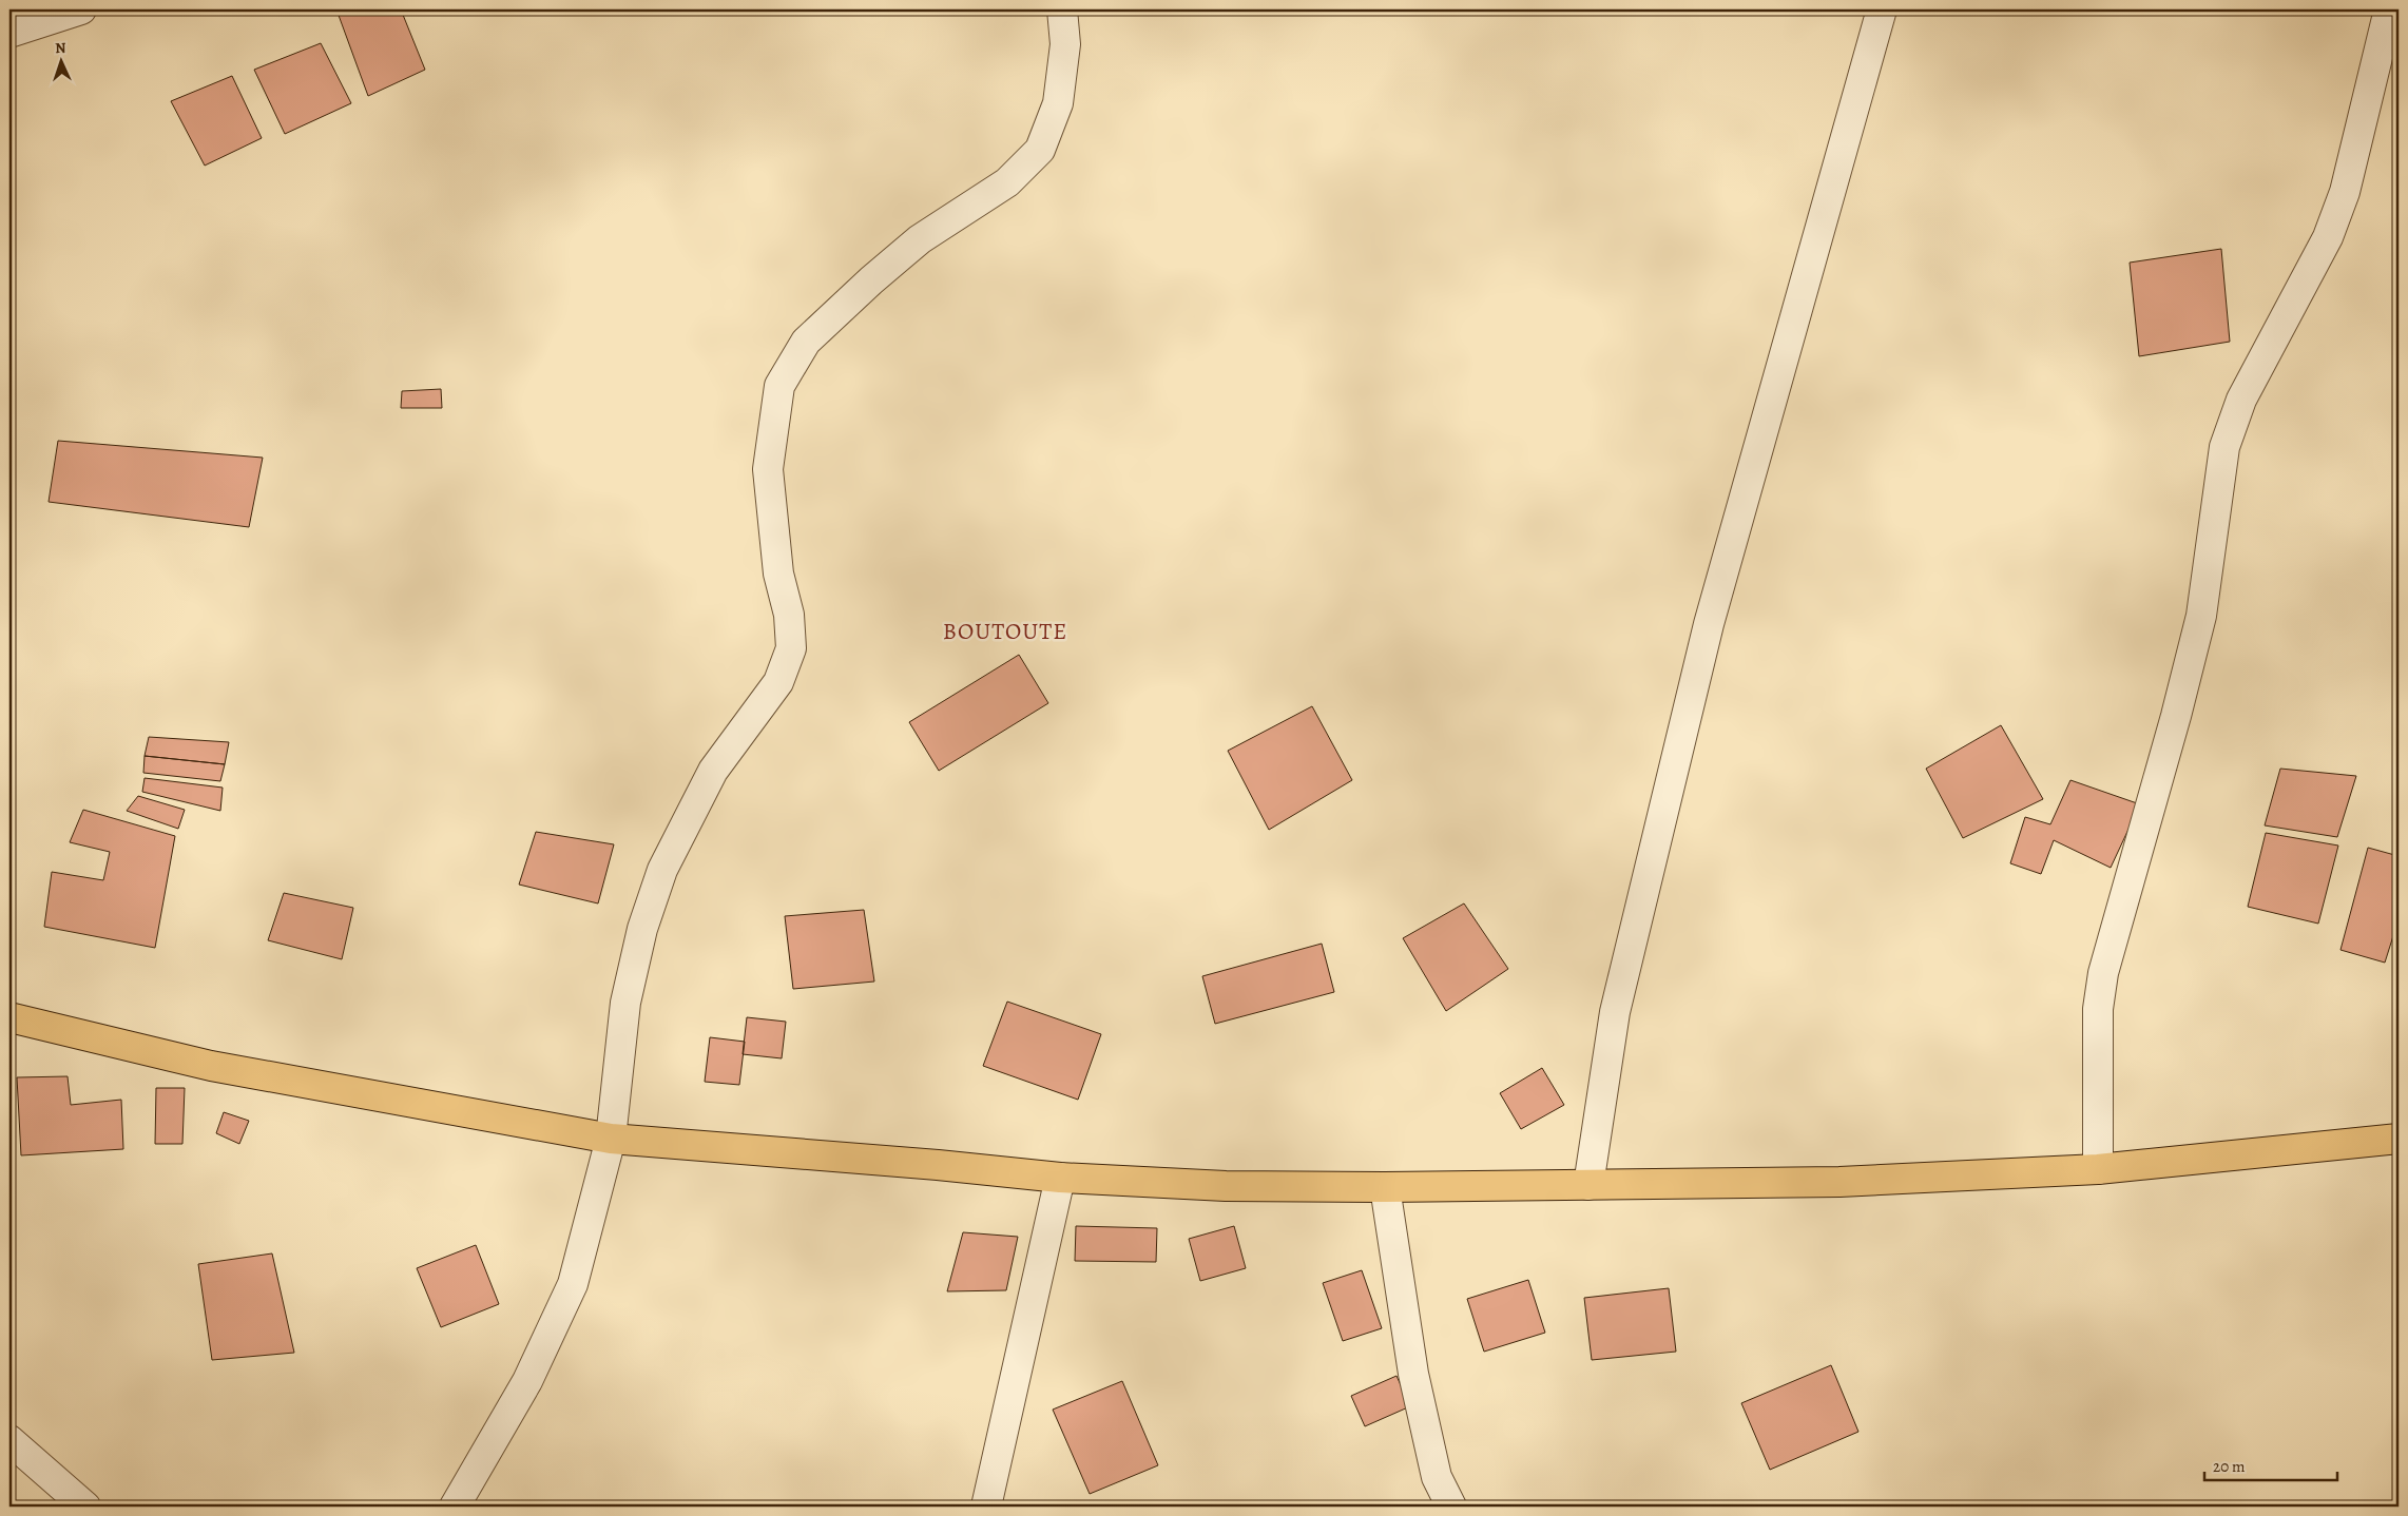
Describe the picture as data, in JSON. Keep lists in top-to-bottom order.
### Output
{
  "districts": ["BOUTOUTE"],
  "scale_bar": "20 m",
  "north": "top"
}
